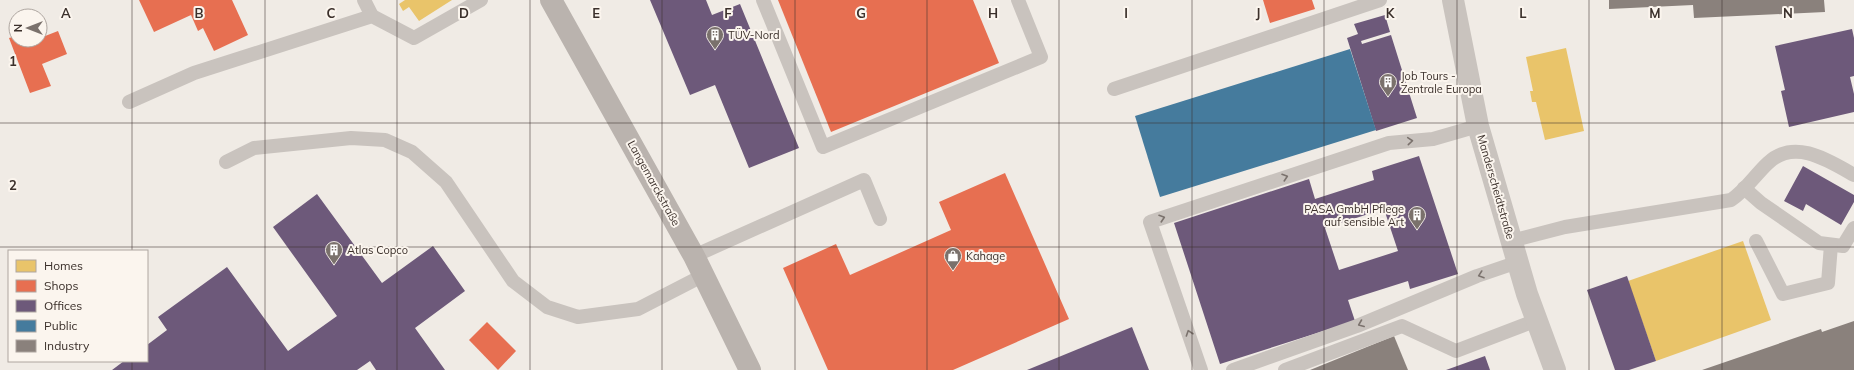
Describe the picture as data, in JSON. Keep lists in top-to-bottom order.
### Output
{
  "streets": {
    "street": ["Langemarckstraße", "Manderscheidtstraße"]
  },
  "places": {
    "building": [
      "TÜV-Nord",
      "Job Tours - Zentrale Europa",
      "PASA GmbH Pflege auf sensible Art",
      "Atlas Copco"
    ],
    "shop": ["Kahage"]
  },
  "legend": [
    "Homes",
    "Shops",
    "Offices",
    "Public",
    "Industry"
  ],
  "north": "left",
  "grid": {
    "columns": [
      "A",
      "B",
      "C",
      "D",
      "E",
      "F",
      "G",
      "H",
      "I",
      "J",
      "K",
      "L",
      "M",
      "N"
    ],
    "rows": ["1", "2"]
  }
}
